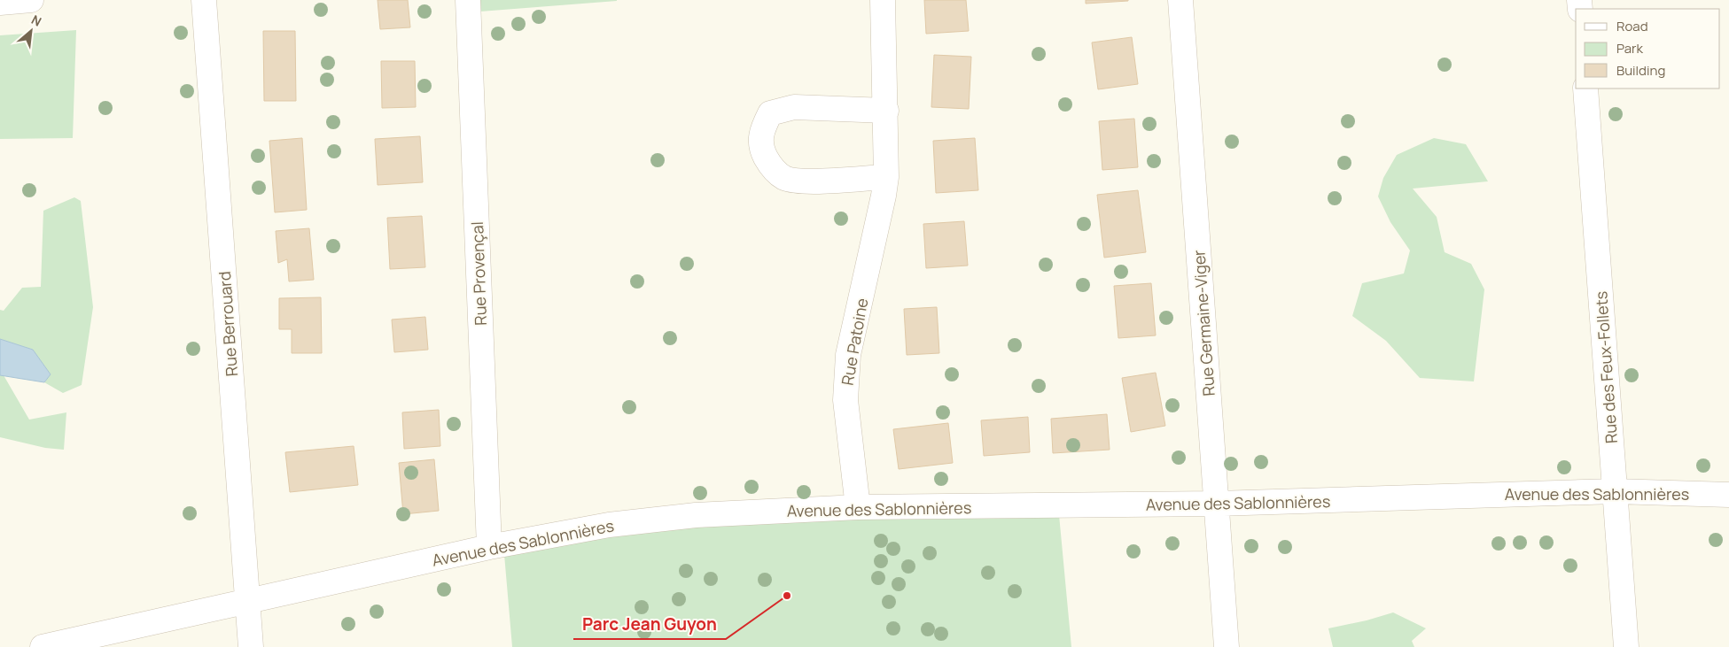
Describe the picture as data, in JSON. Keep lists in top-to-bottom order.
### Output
{
  "streets": {
    "street": [
      "Rue Provençal",
      "Rue Germaine-Viger",
      "Rue Berrouard",
      "Rue Patoine",
      "Rue des Feux-Follets",
      "Avenue des Sablonnières"
    ]
  },
  "crossings": [
    ["Rue Provençal", "Avenue des Sablonnières"],
    ["Rue Germaine-Viger", "Avenue des Sablonnières"],
    ["Rue Berrouard", "Avenue des Sablonnières"],
    ["Rue Patoine", "Avenue des Sablonnières"],
    ["Rue des Feux-Follets", "Avenue des Sablonnières"]
  ],
  "places": ["Parc Jean Guyon"],
  "legend": ["Road", "Park", "Building"],
  "north": "top right"
}
